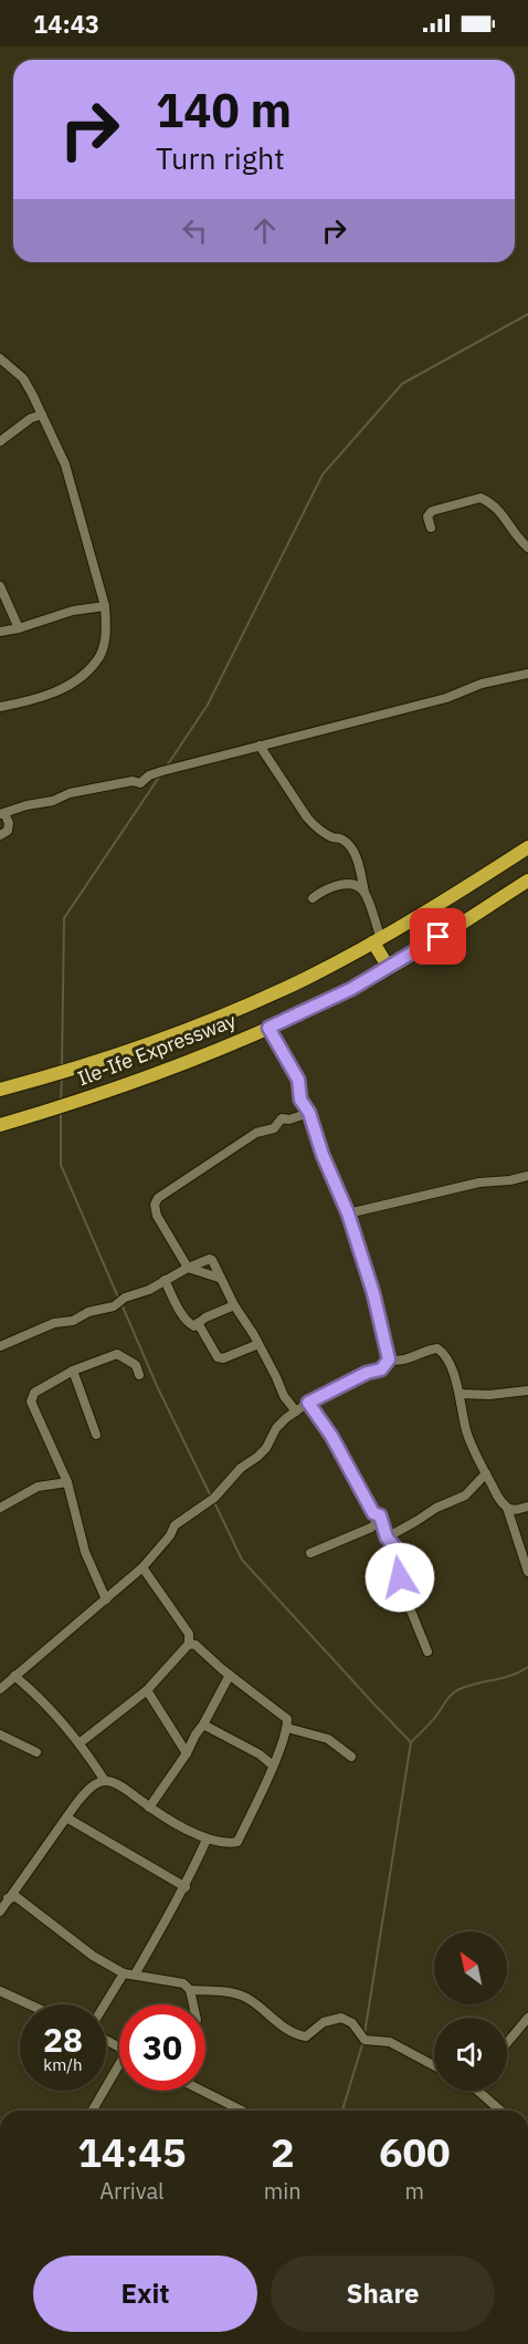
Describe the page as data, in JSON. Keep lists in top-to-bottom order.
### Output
{
  "streets": {
    "highway": ["Ile-Ife Expressway"]
  },
  "north": "top left",
  "page": {
    "status": "14:43",
    "turn": ["140 m", "Turn right"],
    "speed": "28 km/h",
    "limit": "30",
    "eta": [
      "14:45",
      "Arrival",
      "2",
      "min",
      "600",
      "m"
    ],
    "buttons": ["Exit", "Share"]
  }
}
